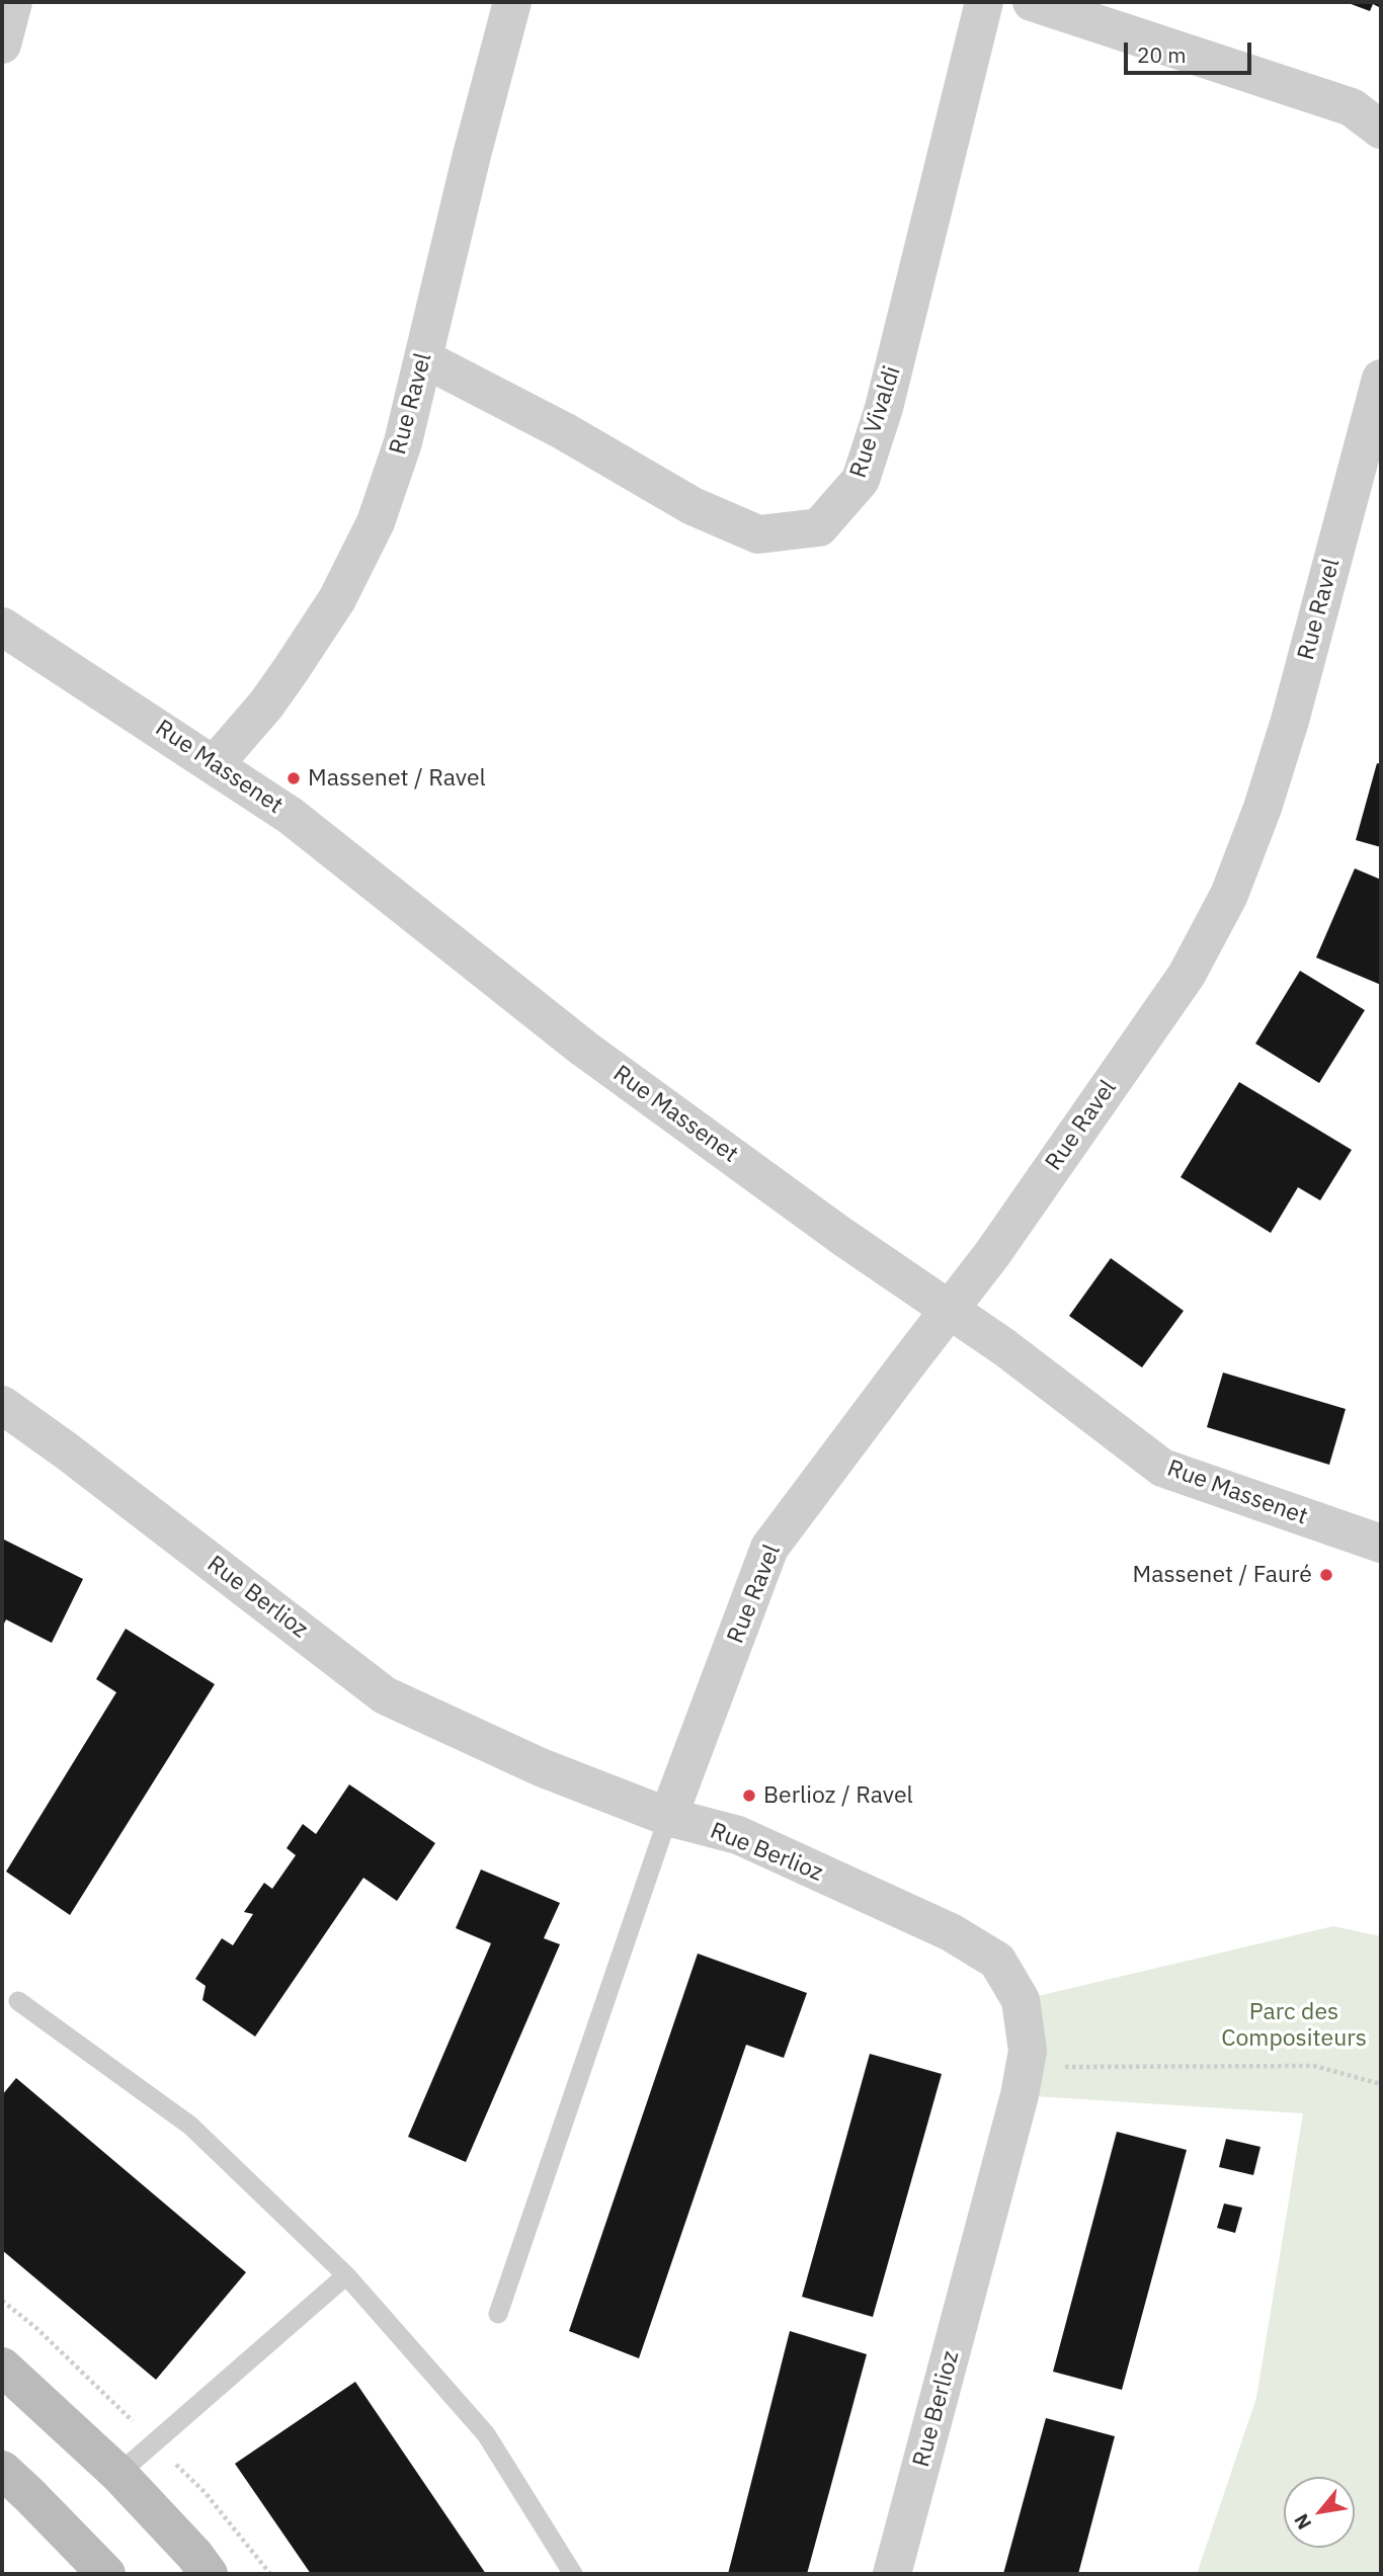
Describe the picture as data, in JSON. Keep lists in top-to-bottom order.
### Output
{
  "streets": {
    "street": [
      "Rue Ravel",
      "Rue Vivaldi",
      "Rue Massenet",
      "Rue Berlioz"
    ]
  },
  "crossings": [
    ["Rue Ravel", "Rue Vivaldi"],
    ["Rue Ravel", "Rue Massenet"],
    ["Rue Ravel", "Rue Berlioz"]
  ],
  "parks": ["Parc des Compositeurs"],
  "places": ["Massenet / Ravel", "Massenet / Fauré", "Berlioz / Ravel"],
  "scale_bar": "20 m",
  "north": "bottom left"
}
